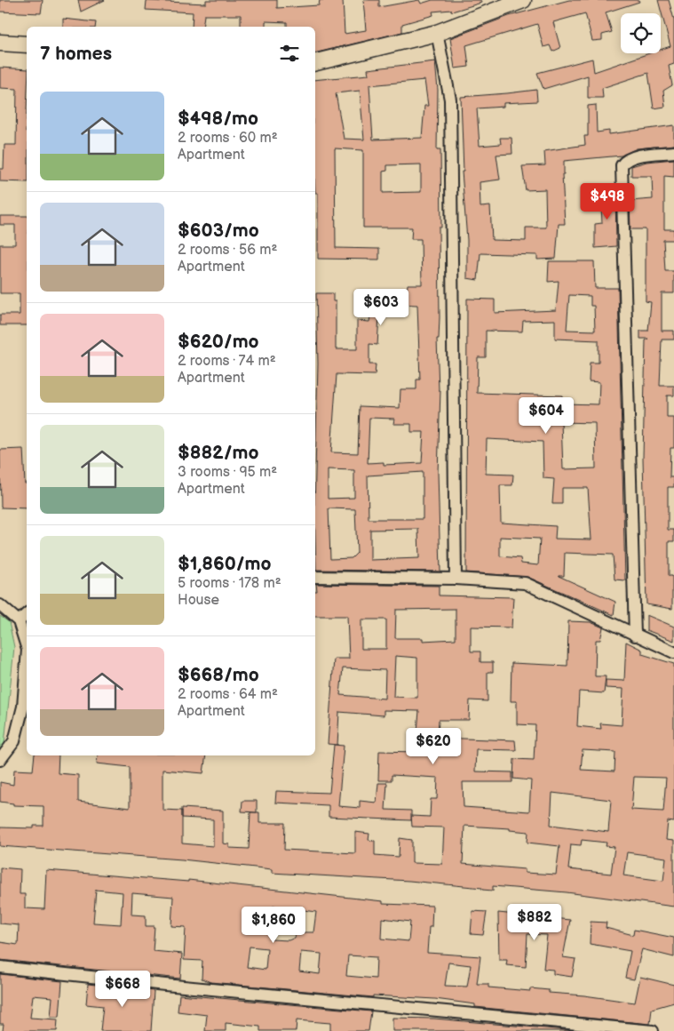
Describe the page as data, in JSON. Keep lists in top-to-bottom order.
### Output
{
  "page": {
    "heading": "7 homes",
    "list": [
      {
        "name": "$498/mo",
        "note": "2 rooms · 60 m² · Apartment"
      },
      {
        "name": "$603/mo",
        "note": "2 rooms · 56 m² · Apartment"
      },
      {
        "name": "$620/mo",
        "note": "2 rooms · 74 m² · Apartment"
      },
      {
        "name": "$882/mo",
        "note": "3 rooms · 95 m² · Apartment"
      },
      {
        "name": "$1,860/mo",
        "note": "5 rooms · 178 m² · House"
      },
      {
        "name": "$668/mo",
        "note": "2 rooms · 64 m² · Apartment"
      }
    ],
    "price": [
      "$498",
      "$603",
      "$604",
      "$620",
      "$882",
      "$1,860",
      "$668"
    ]
  }
}
